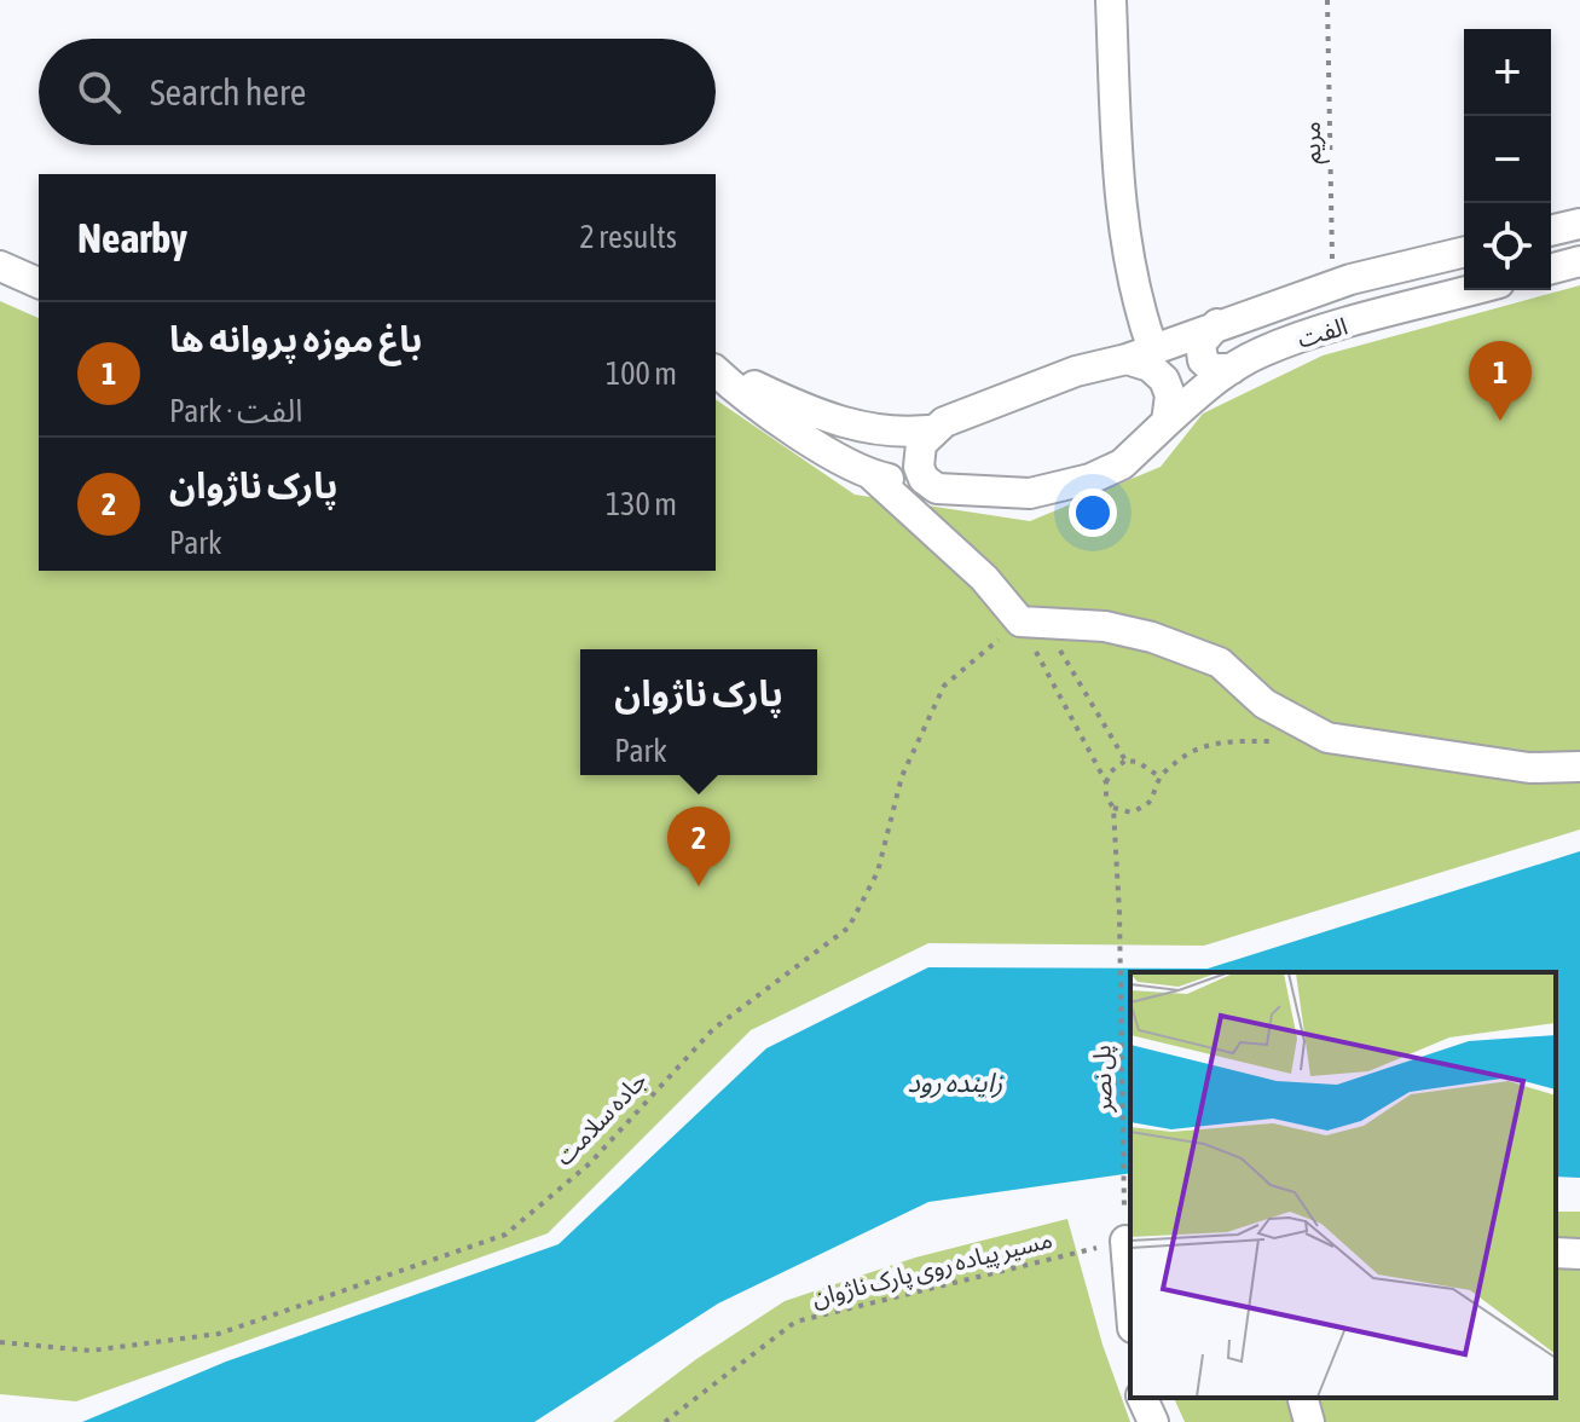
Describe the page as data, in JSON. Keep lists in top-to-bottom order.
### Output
{
  "streets": {
    "street": ["الفت"],
    "path": [
      "مریم",
      "پل نصر",
      "جاده سلامت",
      "مسیر پیاده روی پارک ناژوان"
    ]
  },
  "crossings": [
    ["مریم", "الفت"],
    ["پل نصر", "مسیر پیاده روی پارک ناژوان"]
  ],
  "water": ["زاینده رود"],
  "page": {
    "map_buttons": ["+", "−"],
    "search": "Search here",
    "heading": ["Nearby", "2 results"],
    "list": [
      {
        "mark": "1",
        "name": "باغ موزه پروانه ها",
        "note": "Park · الفت",
        "value": "100 m"
      },
      {
        "mark": "2",
        "name": "پارک ناژوان",
        "note": "Park",
        "value": "130 m"
      }
    ],
    "pins": ["1", "2"],
    "popup": ["پارک ناژوان", "Park"]
  }
}
